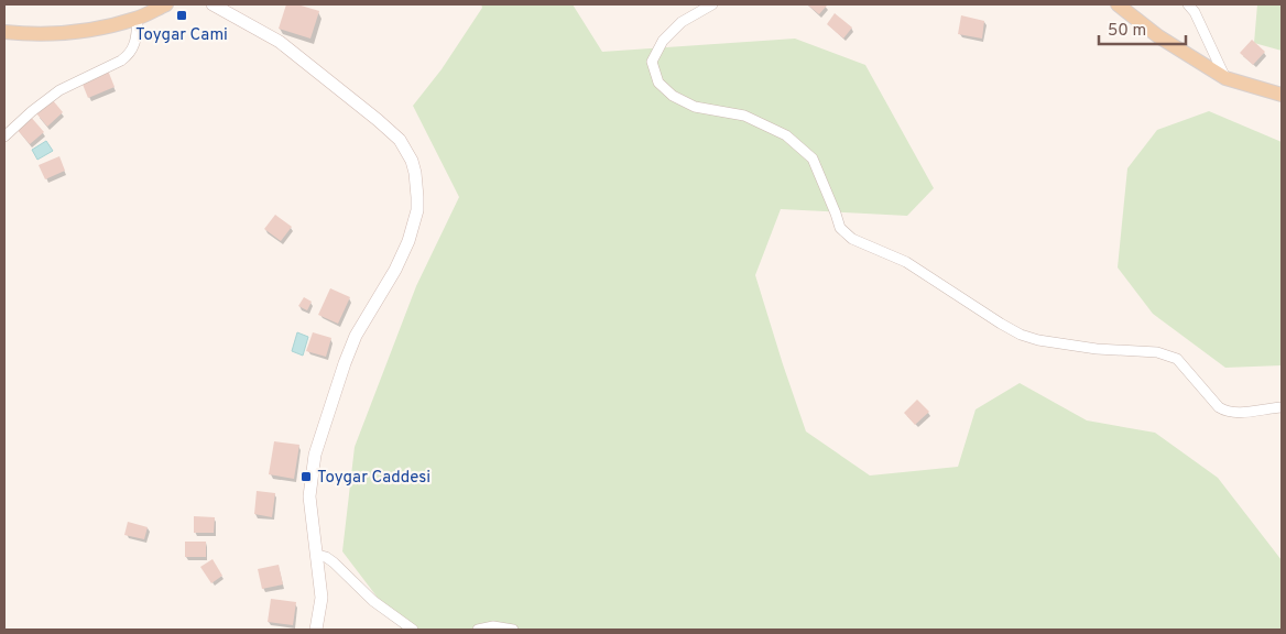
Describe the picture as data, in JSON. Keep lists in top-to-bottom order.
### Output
{
  "places": {
    "transit": ["Toygar Cami", "Toygar Caddesi"]
  },
  "scale_bar": "50 m"
}
